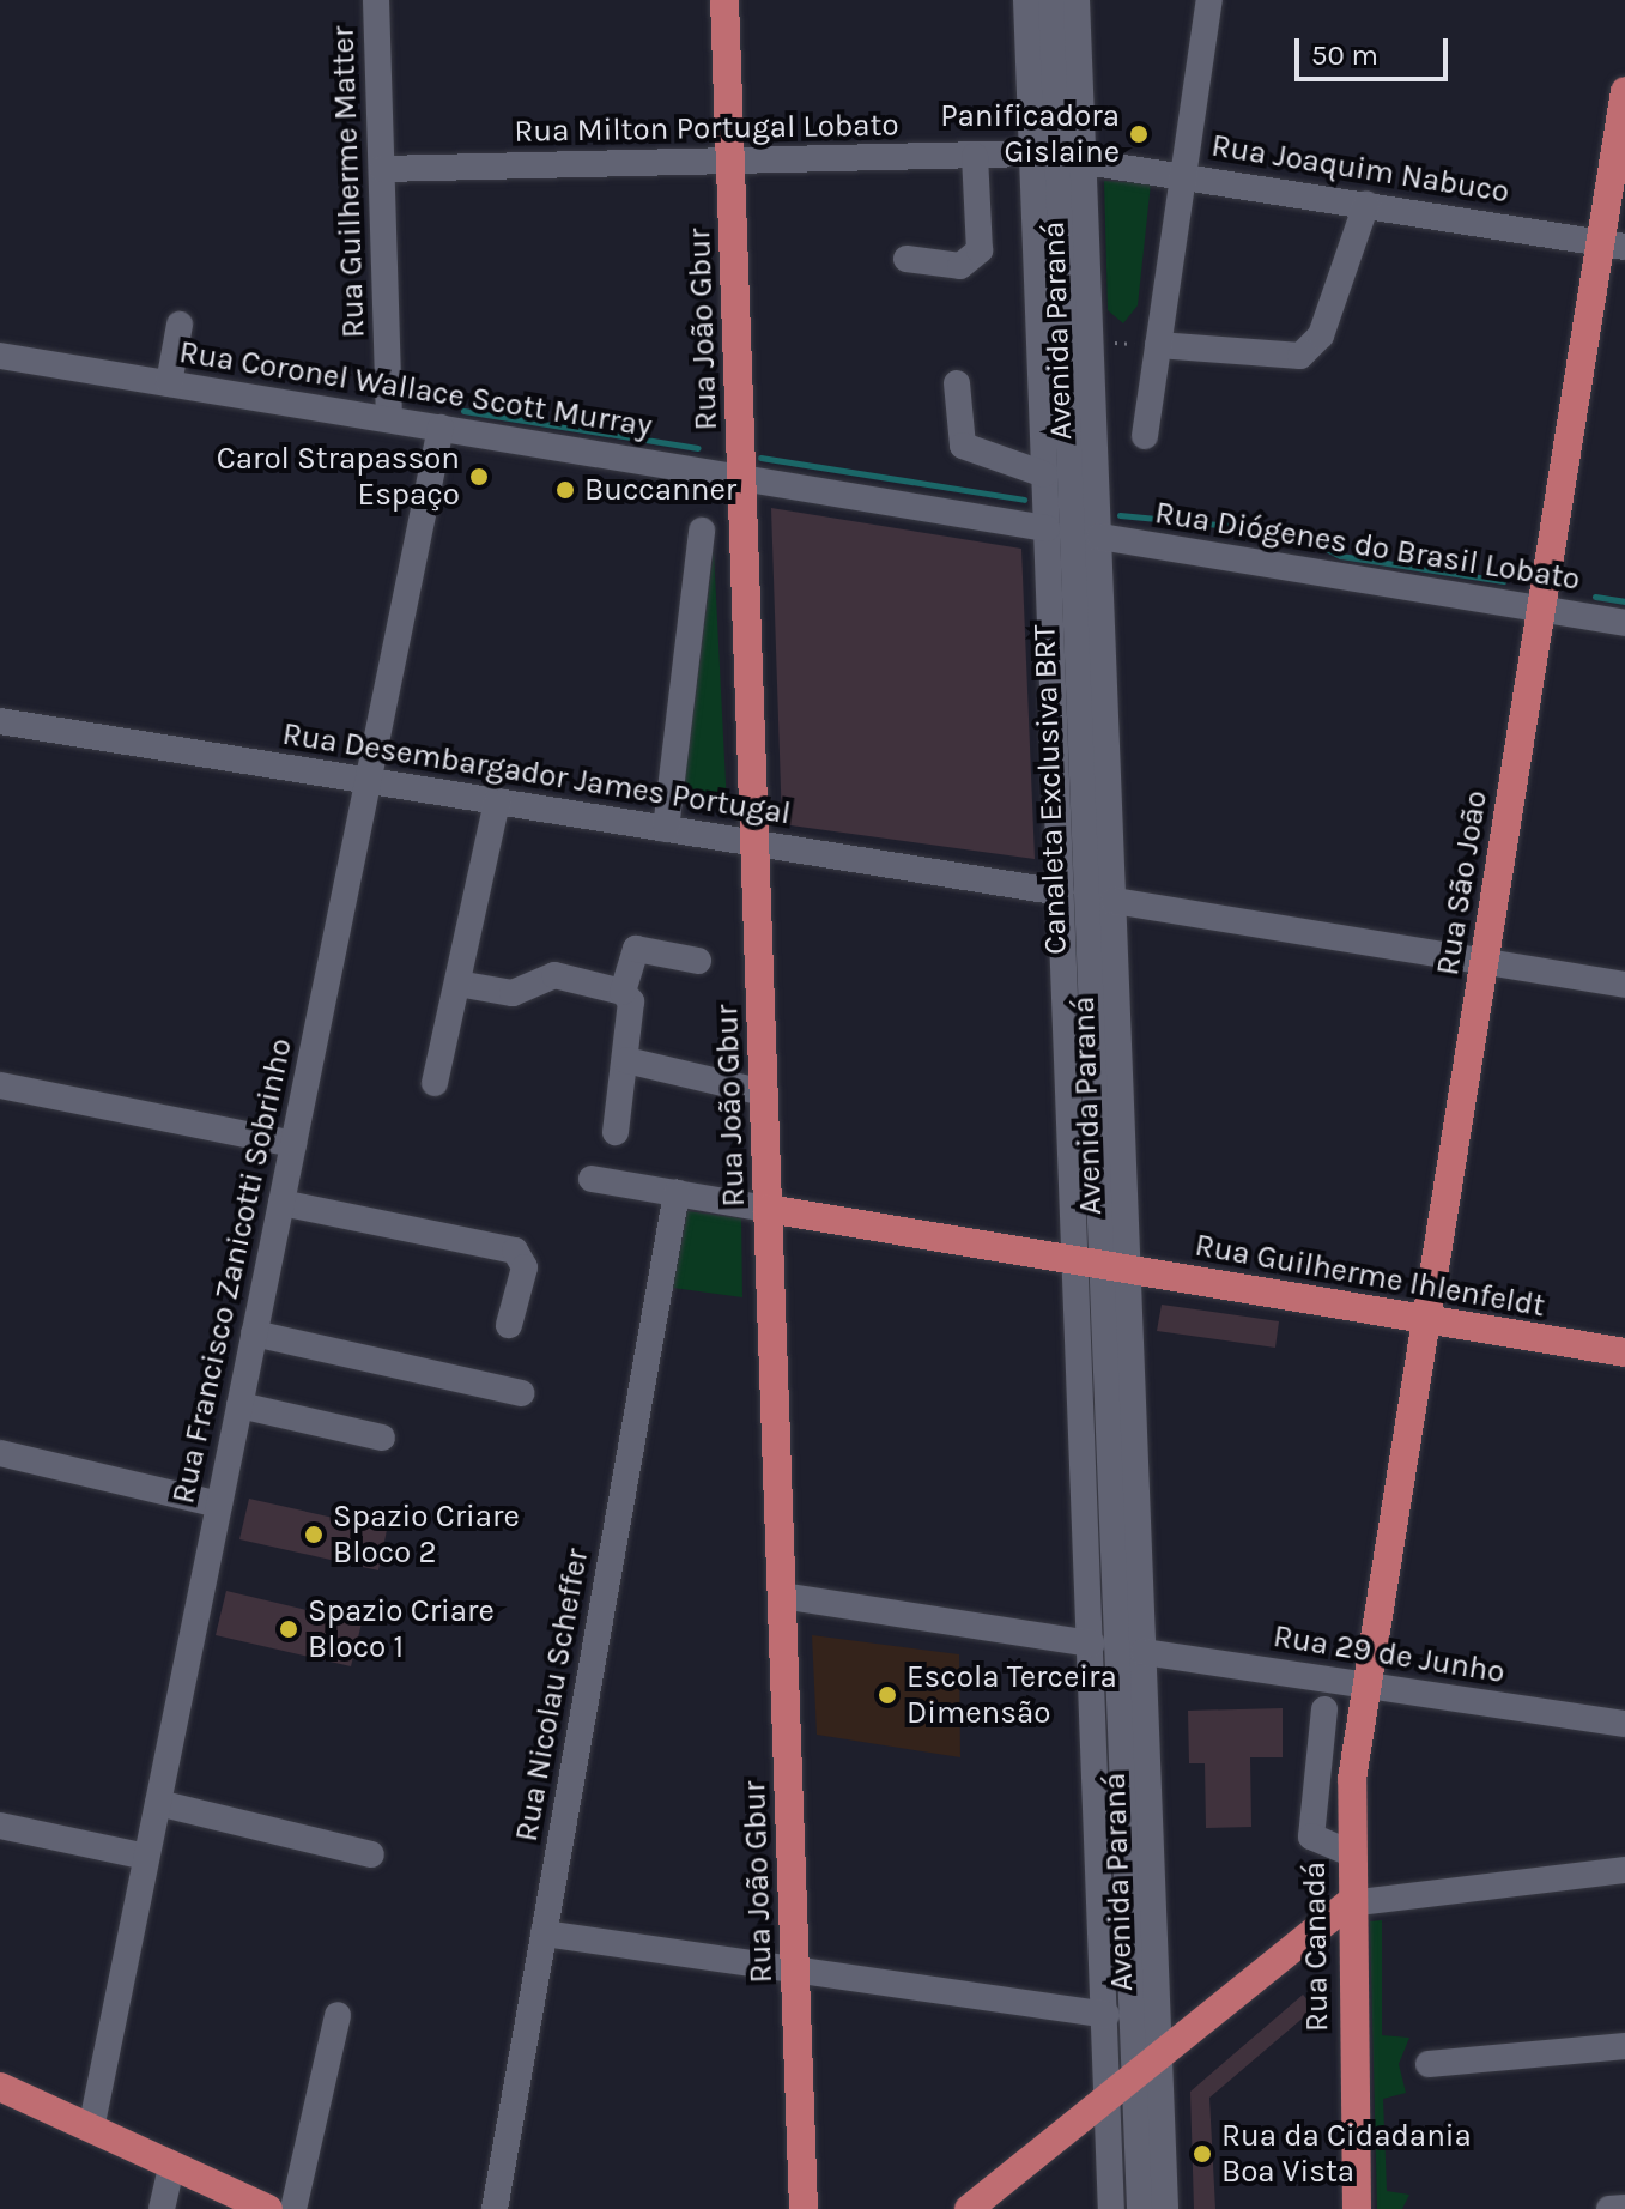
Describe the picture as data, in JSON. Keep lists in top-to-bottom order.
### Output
{
  "streets": {
    "main road": [
      "Rua João Gbur",
      "Rua São João",
      "Rua Guilherme Ihlenfeldt",
      "Rua Canadá"
    ],
    "street": [
      "Rua Milton Portugal Lobato",
      "Rua Joaquim Nabuco",
      "Rua Guilherme Matter",
      "Avenida Paraná",
      "Rua Coronel Wallace Scott Murray",
      "Rua Diógenes do Brasil Lobato",
      "Rua Desembargador James Portugal",
      "Canaleta Exclusiva BRT",
      "Rua Francisco Zanicotti Sobrinho",
      "Rua 29 de Junho",
      "Rua Nicolau Scheffer"
    ]
  },
  "crossings": [
    ["Rua Milton Portugal Lobato", "Rua Joaquim Nabuco"],
    ["Rua Milton Portugal Lobato", "Rua Guilherme Matter"],
    ["Rua Milton Portugal Lobato", "Rua João Gbur"],
    ["Rua Milton Portugal Lobato", "Avenida Paraná"],
    ["Rua Milton Portugal Lobato", "Canaleta Exclusiva BRT"],
    ["Rua Joaquim Nabuco", "Avenida Paraná"],
    ["Rua Joaquim Nabuco", "Canaleta Exclusiva BRT"],
    ["Rua Joaquim Nabuco", "Rua São João"],
    ["Rua Guilherme Matter", "Rua Coronel Wallace Scott Murray"],
    ["Rua João Gbur", "Rua Coronel Wallace Scott Murray"],
    ["Rua João Gbur", "Rua Desembargador James Portugal"],
    ["Rua João Gbur", "Rua Guilherme Ihlenfeldt"],
    ["Avenida Paraná", "Rua Coronel Wallace Scott Murray"],
    ["Avenida Paraná", "Rua Diógenes do Brasil Lobato"],
    ["Avenida Paraná", "Rua Desembargador James Portugal"],
    ["Avenida Paraná", "Canaleta Exclusiva BRT"],
    ["Avenida Paraná", "Rua Guilherme Ihlenfeldt"],
    ["Avenida Paraná", "Rua 29 de Junho"],
    ["Rua Coronel Wallace Scott Murray", "Rua Francisco Zanicotti Sobrinho"],
    ["Rua Diógenes do Brasil Lobato", "Rua São João"],
    ["Rua Desembargador James Portugal", "Rua Francisco Zanicotti Sobrinho"],
    ["Canaleta Exclusiva BRT", "Rua Guilherme Ihlenfeldt"],
    ["Rua São João", "Rua Guilherme Ihlenfeldt"],
    ["Rua São João", "Rua 29 de Junho"],
    ["Rua São João", "Rua Canadá"],
    ["Rua 29 de Junho", "Rua Canadá"]
  ],
  "places": [
    "Panificadora Gislaine",
    "Carol Strapasson Espaço",
    "Buccanner",
    "Spazio Criare Bloco 2",
    "Spazio Criare Bloco 1",
    "Escola Terceira Dimensão",
    "Rua da Cidadania Boa Vista"
  ],
  "scale_bar": "50 m"
}
